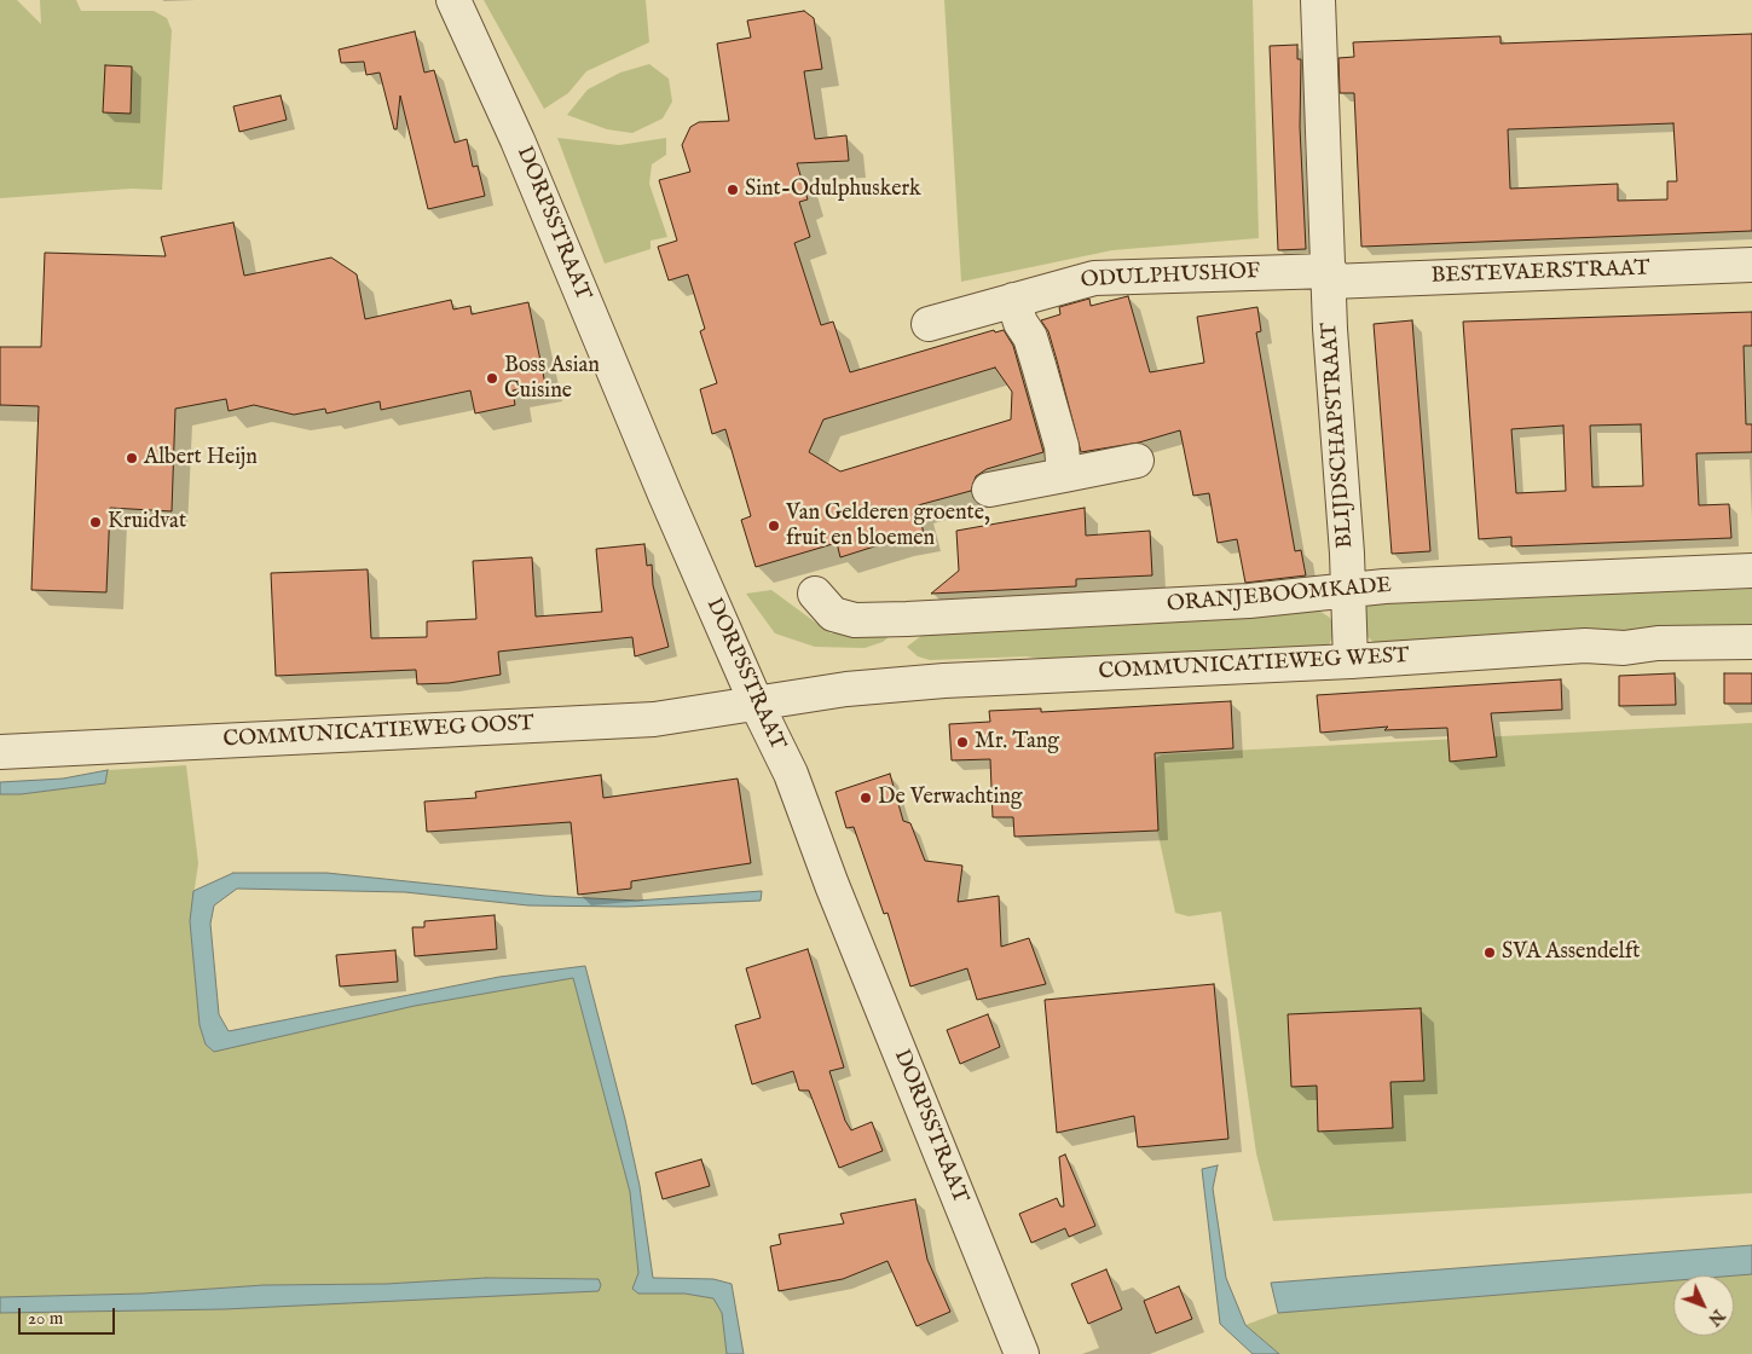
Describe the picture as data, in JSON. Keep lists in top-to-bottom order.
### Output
{
  "streets": {
    "street": [
      "DORPSSTRAAT",
      "BESTEVAERSTRAAT",
      "ODULPHUSHOF",
      "BLIJDSCHAPSTRAAT",
      "ORANJEBOOMKADE",
      "COMMUNICATIEWEG WEST",
      "COMMUNICATIEWEG OOST"
    ]
  },
  "crossings": [
    ["DORPSSTRAAT", "COMMUNICATIEWEG WEST"],
    ["DORPSSTRAAT", "COMMUNICATIEWEG OOST"],
    ["BESTEVAERSTRAAT", "ODULPHUSHOF"],
    ["BESTEVAERSTRAAT", "BLIJDSCHAPSTRAAT"],
    ["ODULPHUSHOF", "BLIJDSCHAPSTRAAT"],
    ["BLIJDSCHAPSTRAAT", "ORANJEBOOMKADE"],
    ["BLIJDSCHAPSTRAAT", "COMMUNICATIEWEG WEST"],
    ["COMMUNICATIEWEG WEST", "COMMUNICATIEWEG OOST"]
  ],
  "places": [
    "Sint-Odulphuskerk",
    "Boss Asian Cuisine",
    "Albert Heijn",
    "Kruidvat",
    "Van Gelderen groente, fruit en bloemen",
    "Mr. Tang",
    "De Verwachting",
    "SVA Assendelft"
  ],
  "scale_bar": "20 m",
  "north": "bottom right"
}
